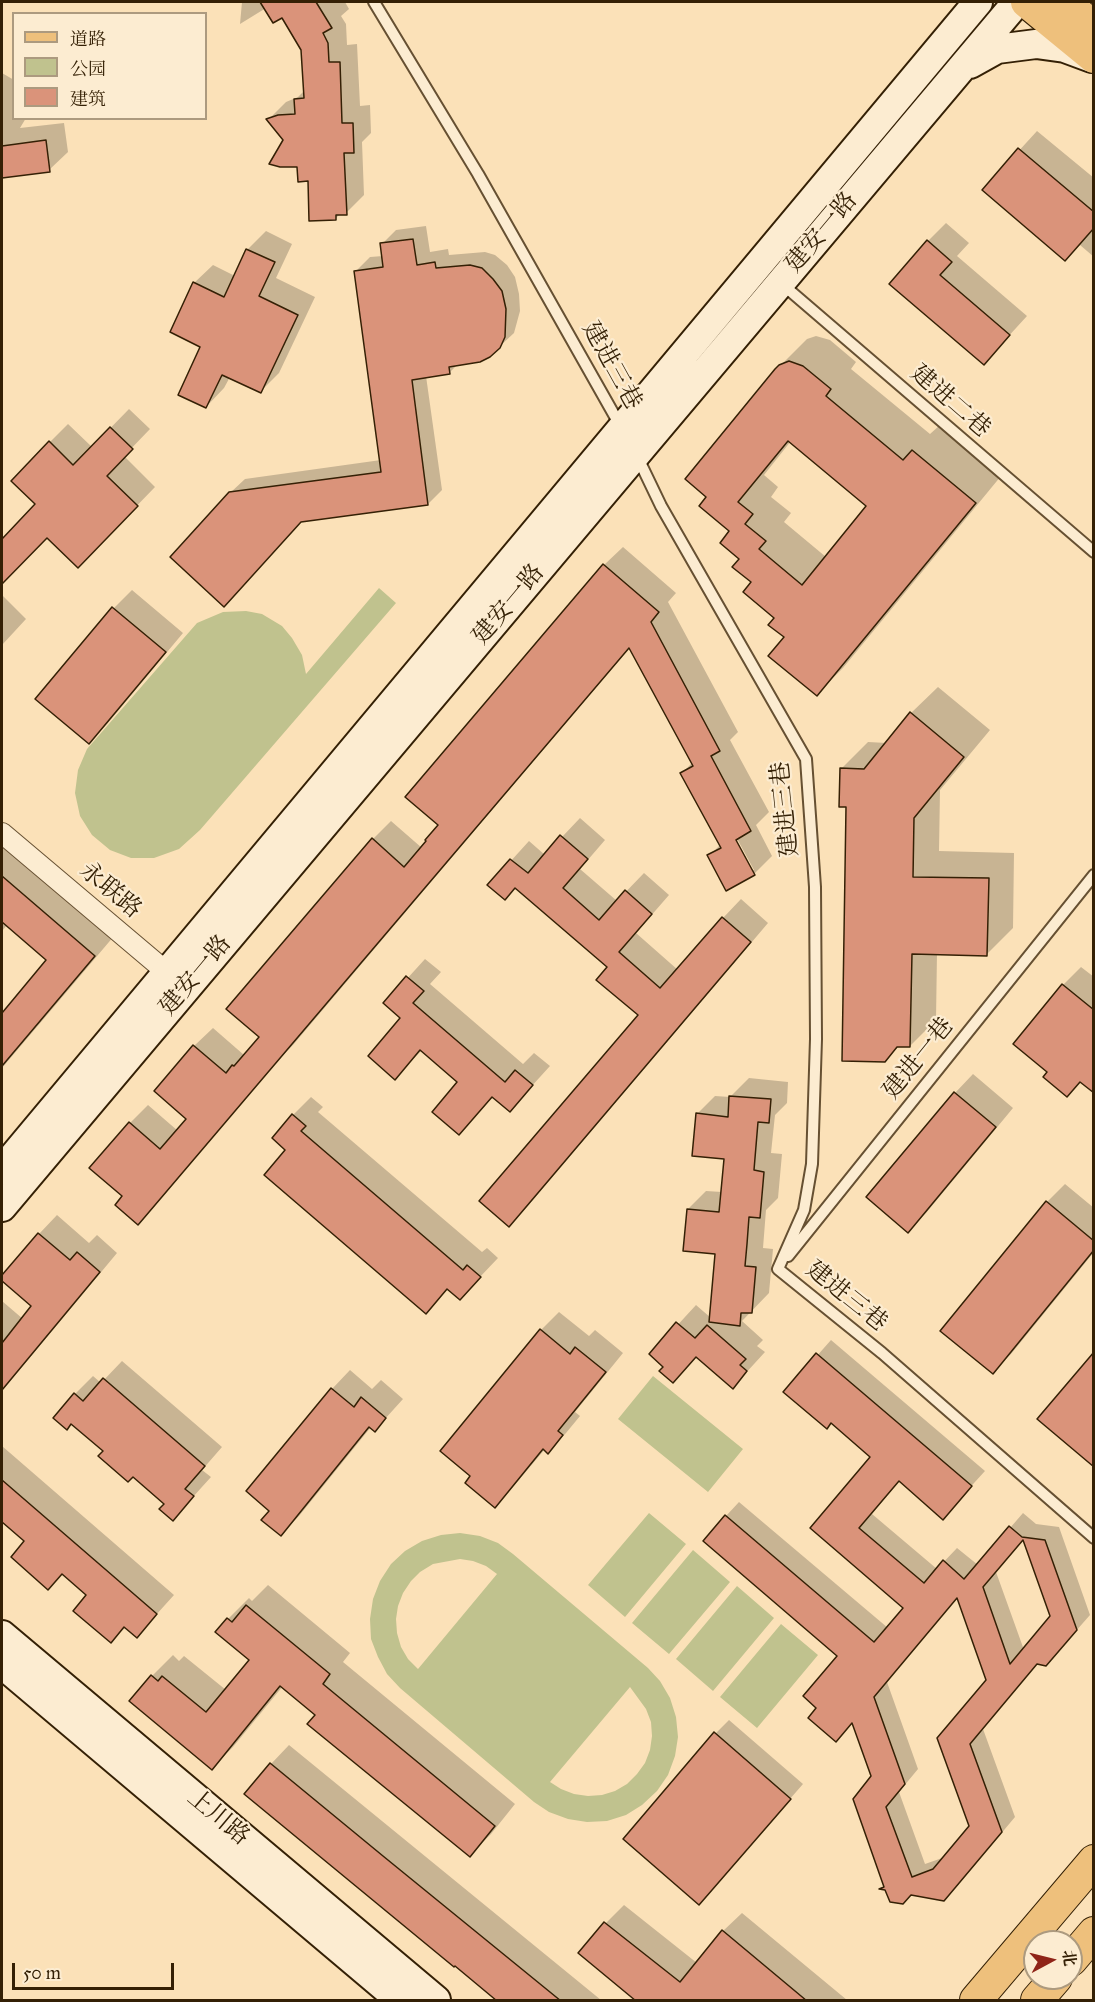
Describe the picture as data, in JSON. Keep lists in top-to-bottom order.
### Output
{
  "streets": {
    "main road": ["建安一路", "上川路"],
    "street": ["永联路"],
    "lane": ["建进三巷", "建进二巷", "建进一巷"]
  },
  "crossings": [
    ["建安一路", "建进三巷"],
    ["建安一路", "建进二巷"],
    ["建安一路", "永联路"],
    ["建进三巷", "建进一巷"]
  ],
  "legend": ["道路", "公园", "建筑"],
  "scale_bar": "50 m",
  "north": "right"
}
